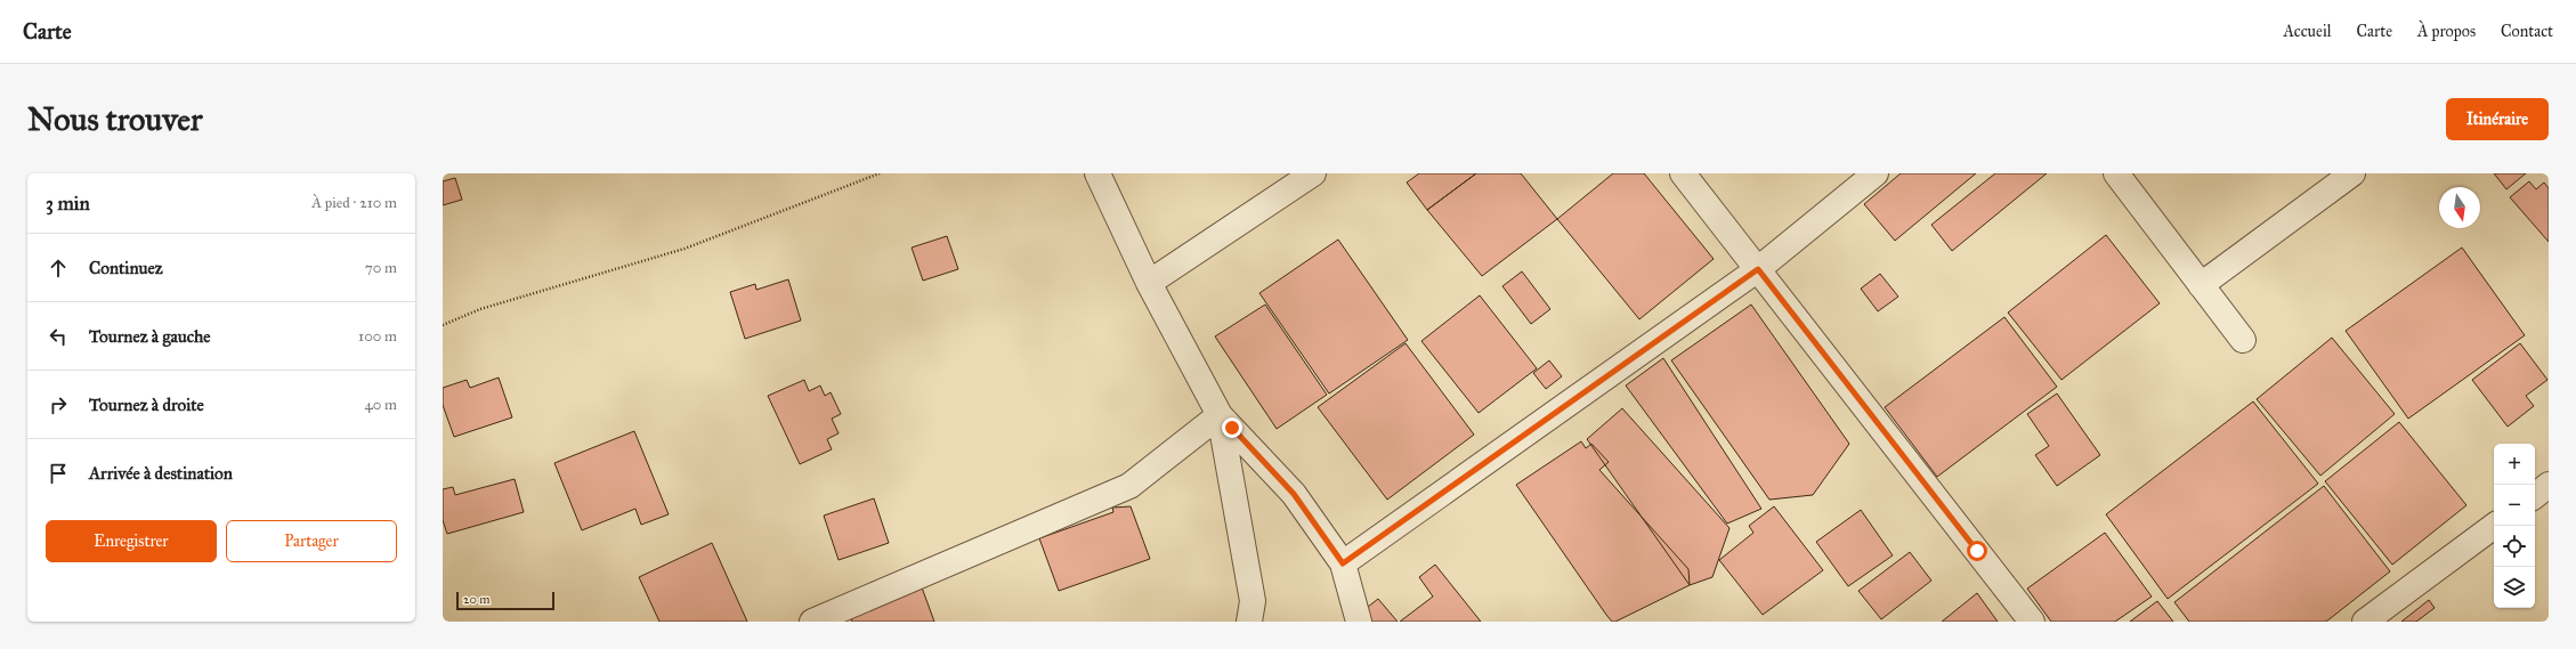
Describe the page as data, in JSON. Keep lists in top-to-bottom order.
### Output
{
  "scale_bar": "20 m",
  "north": "bottom",
  "page": {
    "header": "Carte",
    "nav": [
      "Accueil",
      "Carte",
      "À propos",
      "Contact"
    ],
    "buttons": [
      "Itinéraire",
      ["Enregistrer", "Partager"]
    ],
    "title": "Nous trouver",
    "heading": ["3 min", "À pied · 210 m"],
    "list": [
      ["Continuez", "70 m"],
      ["Tournez à gauche", "100 m"],
      ["Tournez à droite", "40 m"],
      "Arrivée à destination"
    ],
    "map_buttons": ["+", "−"],
    "scale": "20 m"
  }
}
